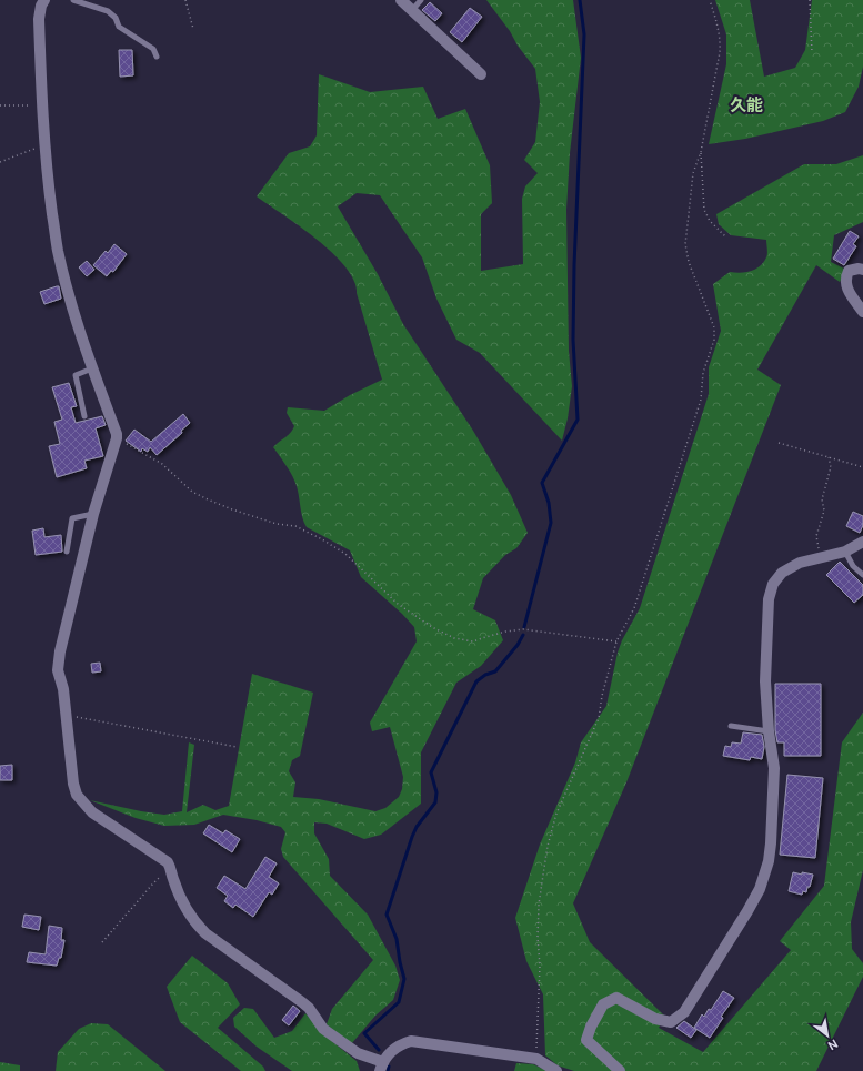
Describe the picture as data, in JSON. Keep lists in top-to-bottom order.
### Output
{
  "districts": ["久能"],
  "north": "bottom right"
}
